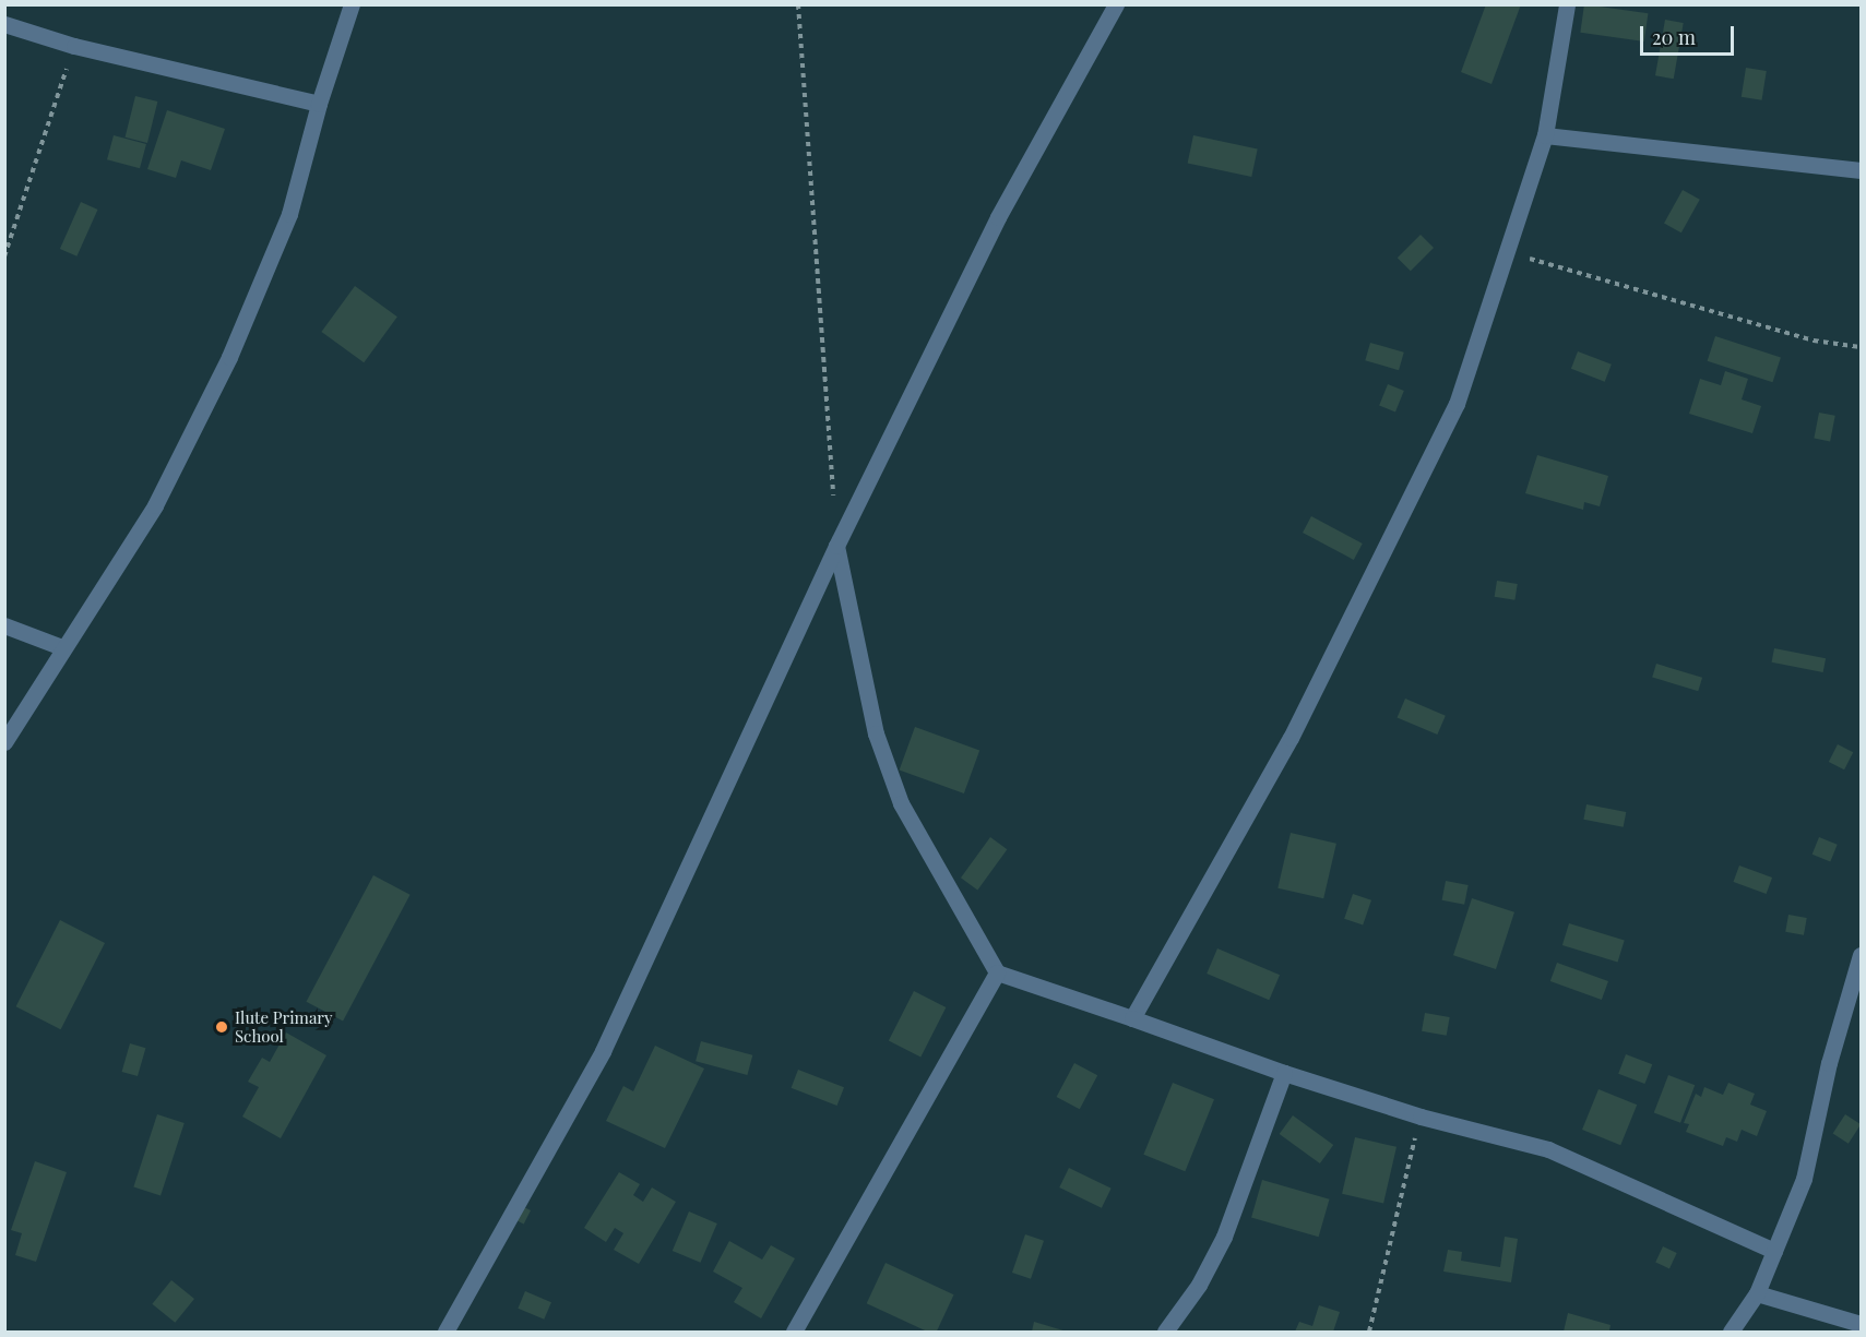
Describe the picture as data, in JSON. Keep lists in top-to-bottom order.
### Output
{
  "places": ["Ilute Primary School"],
  "scale_bar": "20 m"
}
